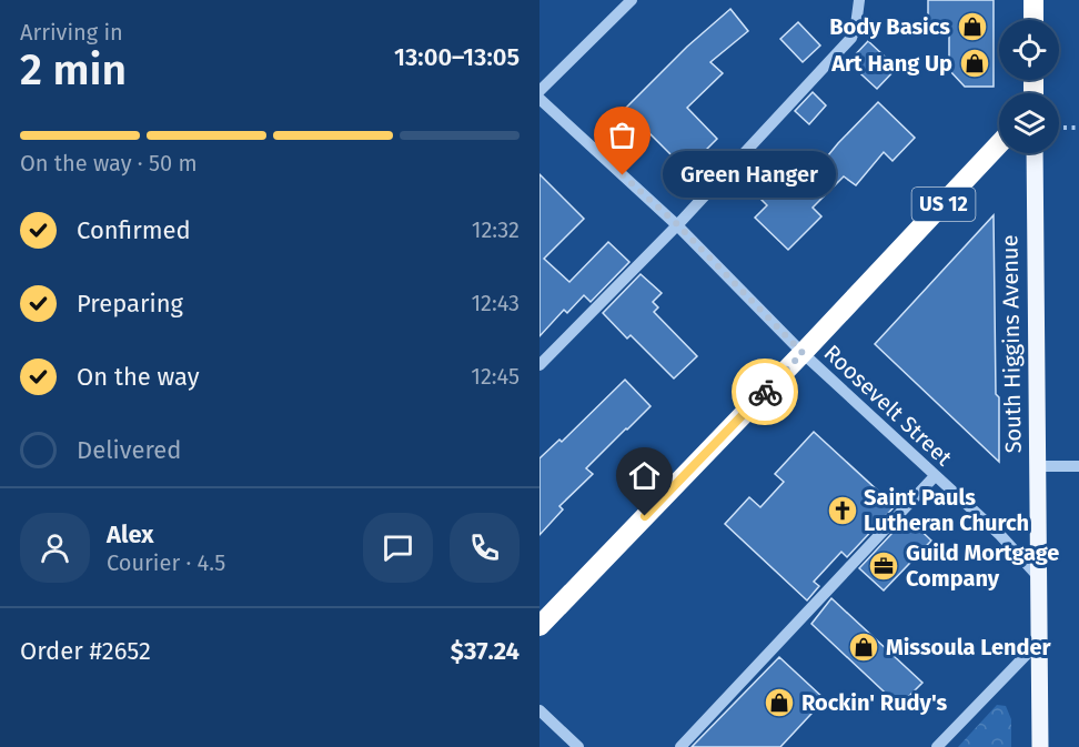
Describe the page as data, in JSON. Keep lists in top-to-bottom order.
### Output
{
  "streets": {
    "highway": ["US 12"],
    "main road": ["South Higgins Avenue"],
    "street": ["Roosevelt Street"]
  },
  "crossings": [
    ["US 12", "Roosevelt Street"],
    ["South Higgins Avenue", "Roosevelt Street"]
  ],
  "places": {
    "shop": [
      "Body Basics",
      "Art Hang Up",
      "Missoula Lender",
      "Rockin' Rudy's"
    ],
    "other": ["Green Hanger"],
    "church": ["Saint Pauls Lutheran Church"],
    "office": ["Guild Mortgage Company"]
  },
  "page": {
    "heading": ["2 min", "Arriving in", "13:00–13:05"],
    "panel": [
      "Alex",
      "Courier · 4.5",
      "Order #2652",
      "$37.24"
    ],
    "bar": "On the way · 50 m",
    "bubble": "Green Hanger",
    "list": [
      ["Confirmed", "12:32"],
      ["Preparing", "12:43"],
      ["On the way", "12:45"],
      "Delivered"
    ]
  }
}
